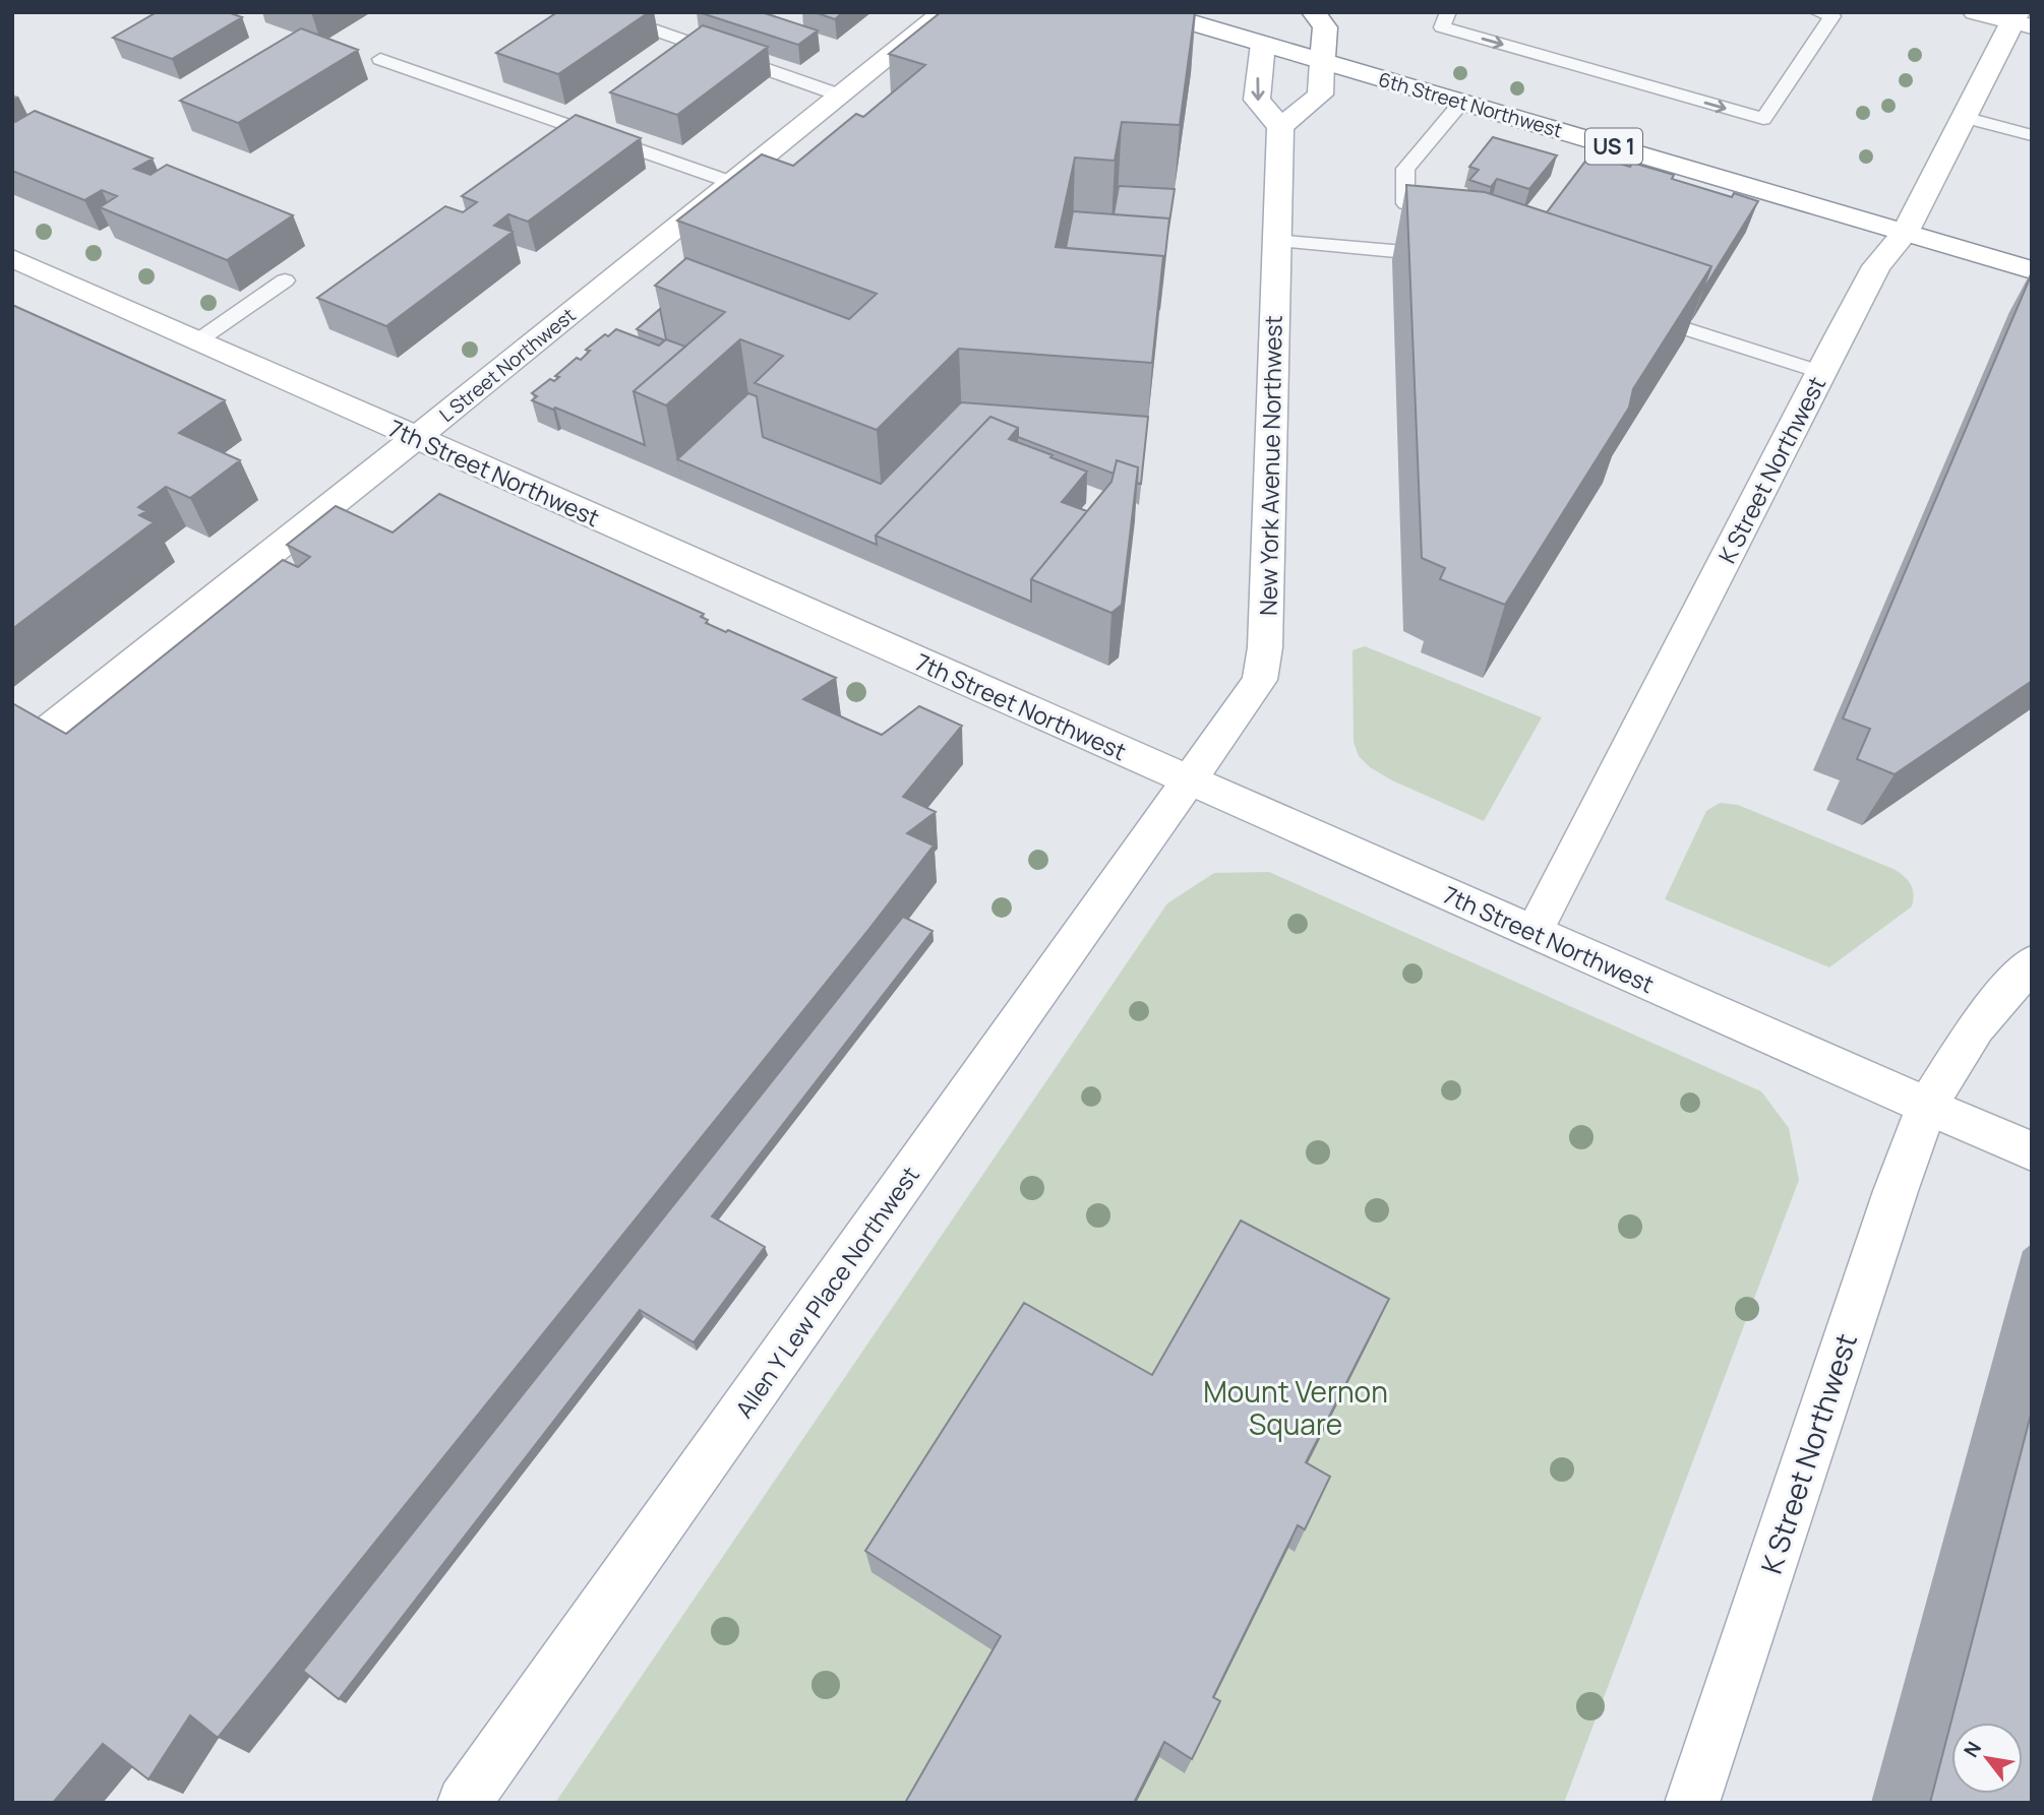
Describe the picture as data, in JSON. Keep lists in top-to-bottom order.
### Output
{
  "streets": {
    "main road": [
      "6th Street Northwest",
      "US 1",
      "L Street Northwest",
      "New York Avenue Northwest",
      "K Street Northwest",
      "7th Street Northwest",
      "Allen Y Lew Place Northwest"
    ]
  },
  "crossings": [
    ["6th Street Northwest", "K Street Northwest"],
    ["L Street Northwest", "7th Street Northwest"],
    ["New York Avenue Northwest", "7th Street Northwest"],
    ["New York Avenue Northwest", "Allen Y Lew Place Northwest"],
    ["K Street Northwest", "7th Street Northwest"],
    ["7th Street Northwest", "Allen Y Lew Place Northwest"]
  ],
  "parks": ["Mount Vernon Square"],
  "north": "top left"
}
